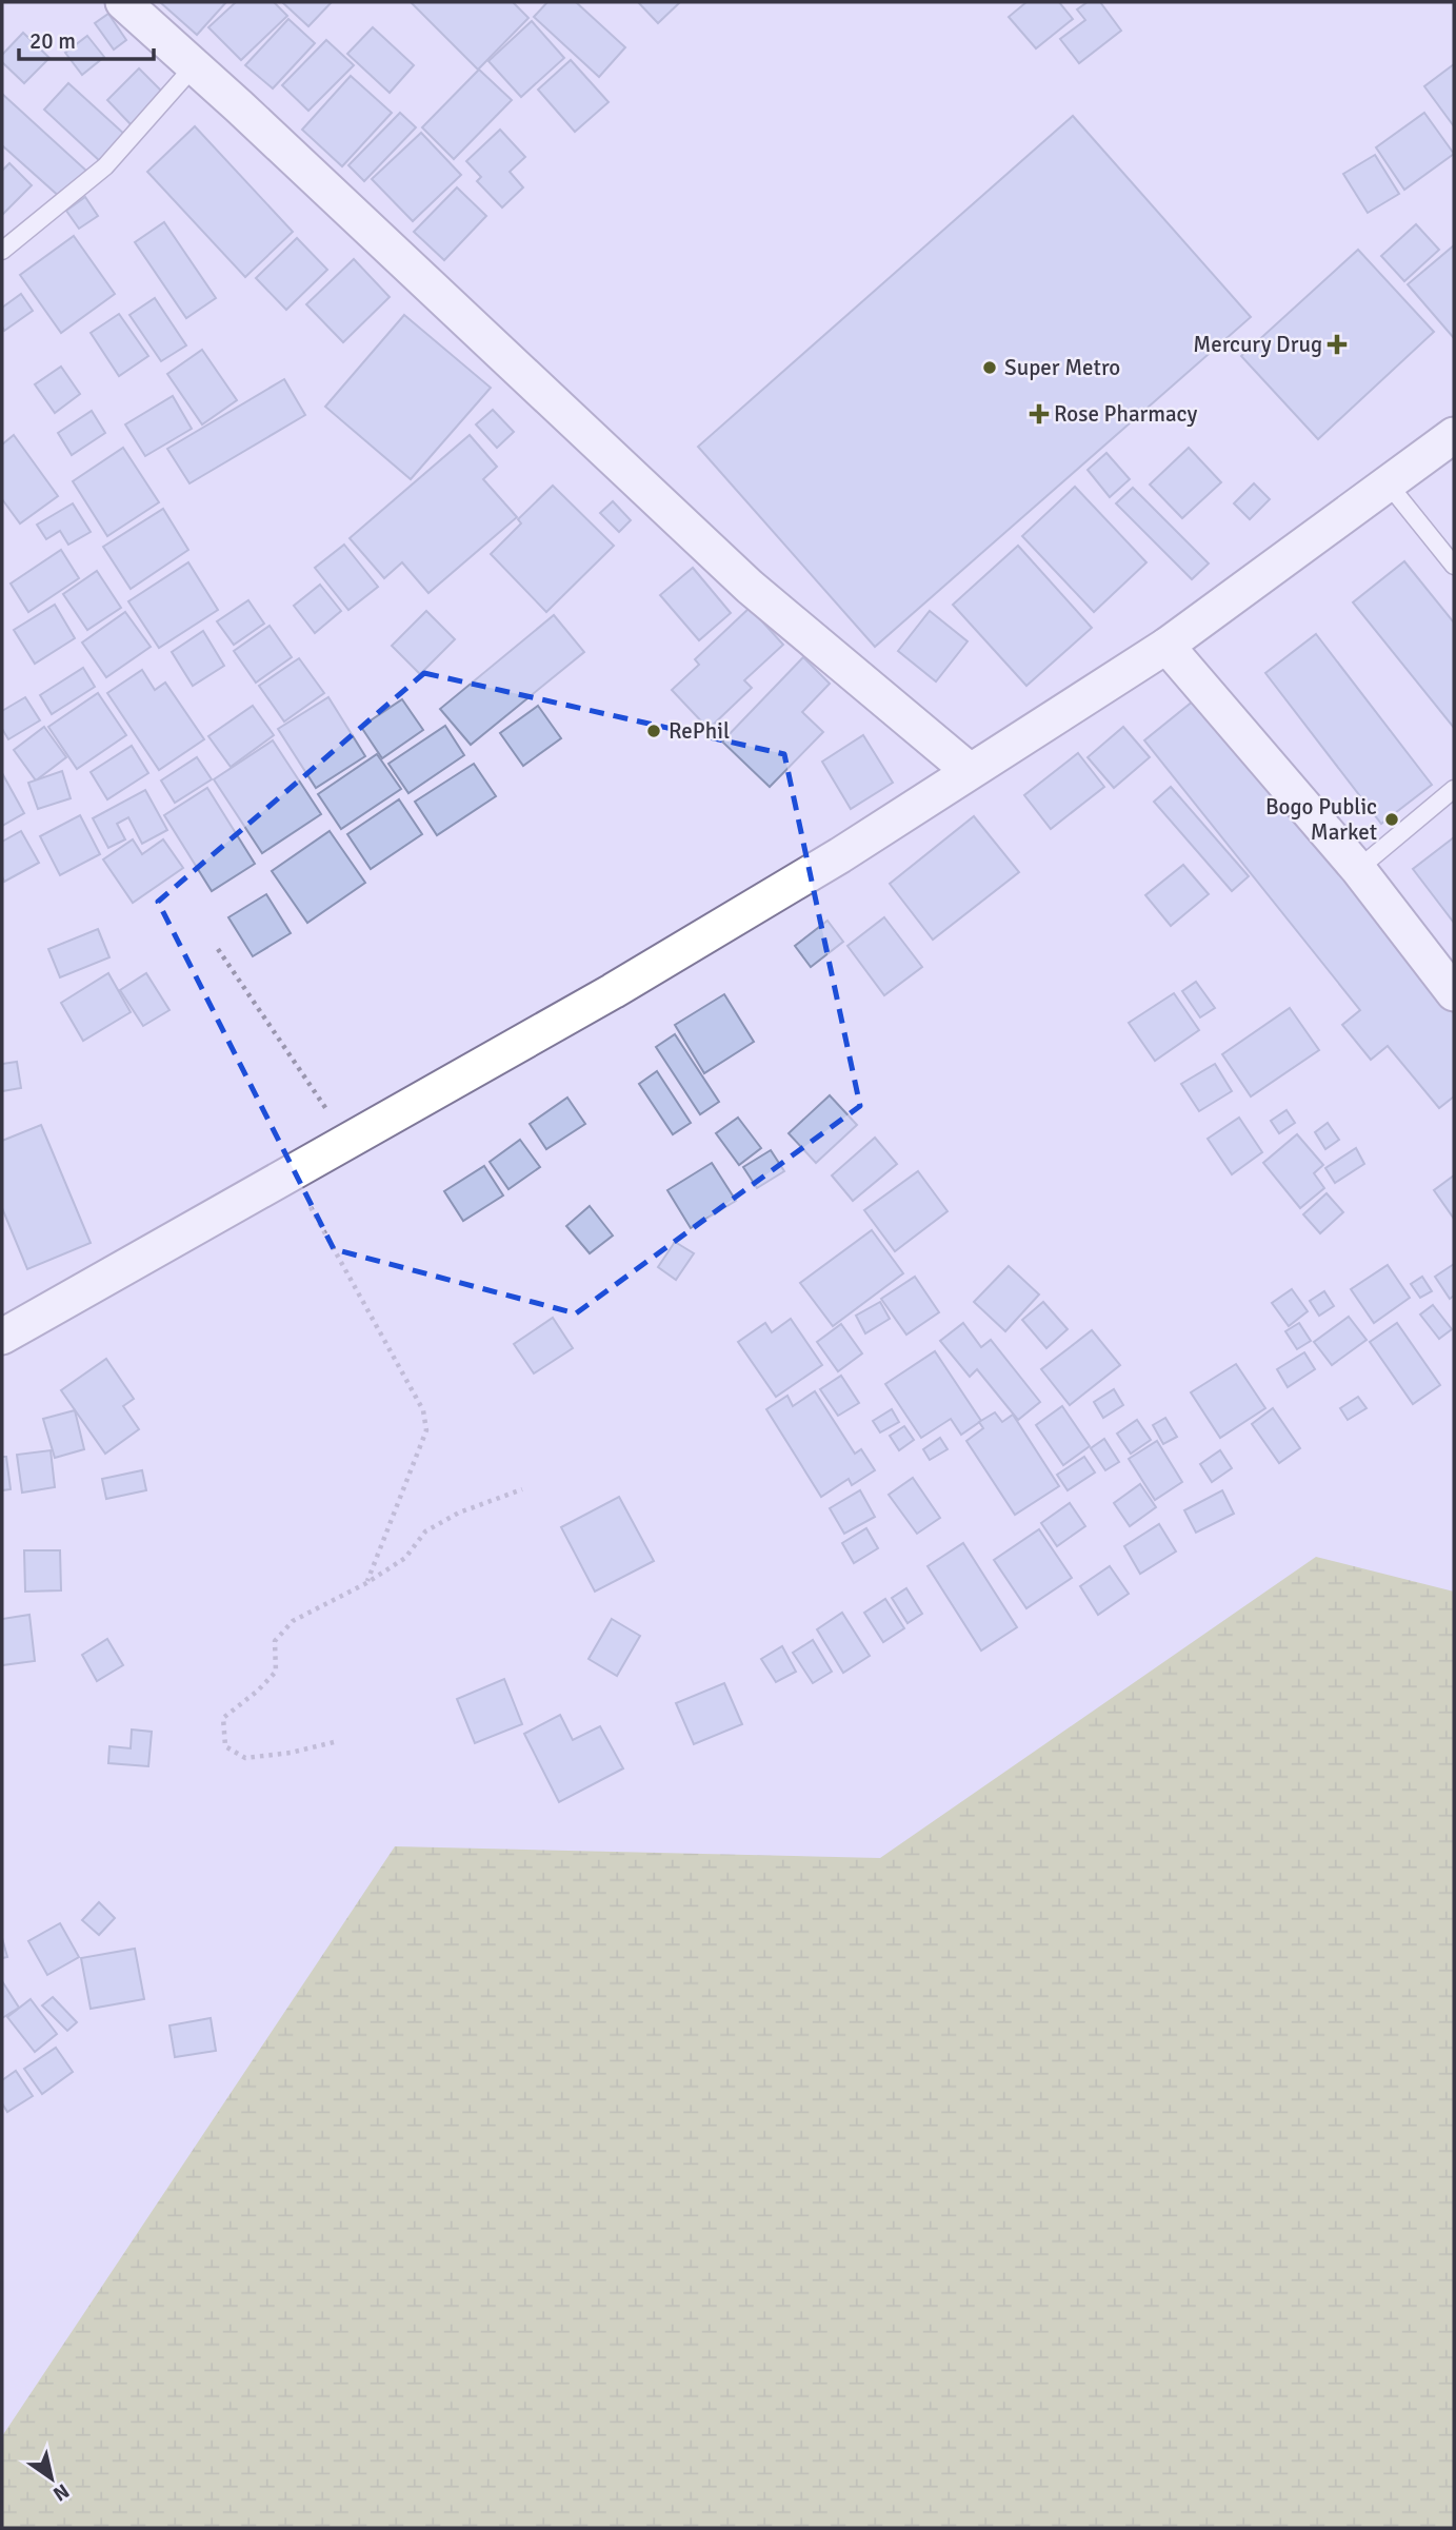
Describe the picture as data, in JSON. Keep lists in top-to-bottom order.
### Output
{
  "places": {
    "health": ["Mercury Drug", "Rose Pharmacy"],
    "other": ["Super Metro", "RePhil", "Bogo Public Market"]
  },
  "scale_bar": "20 m",
  "north": "bottom right"
}
